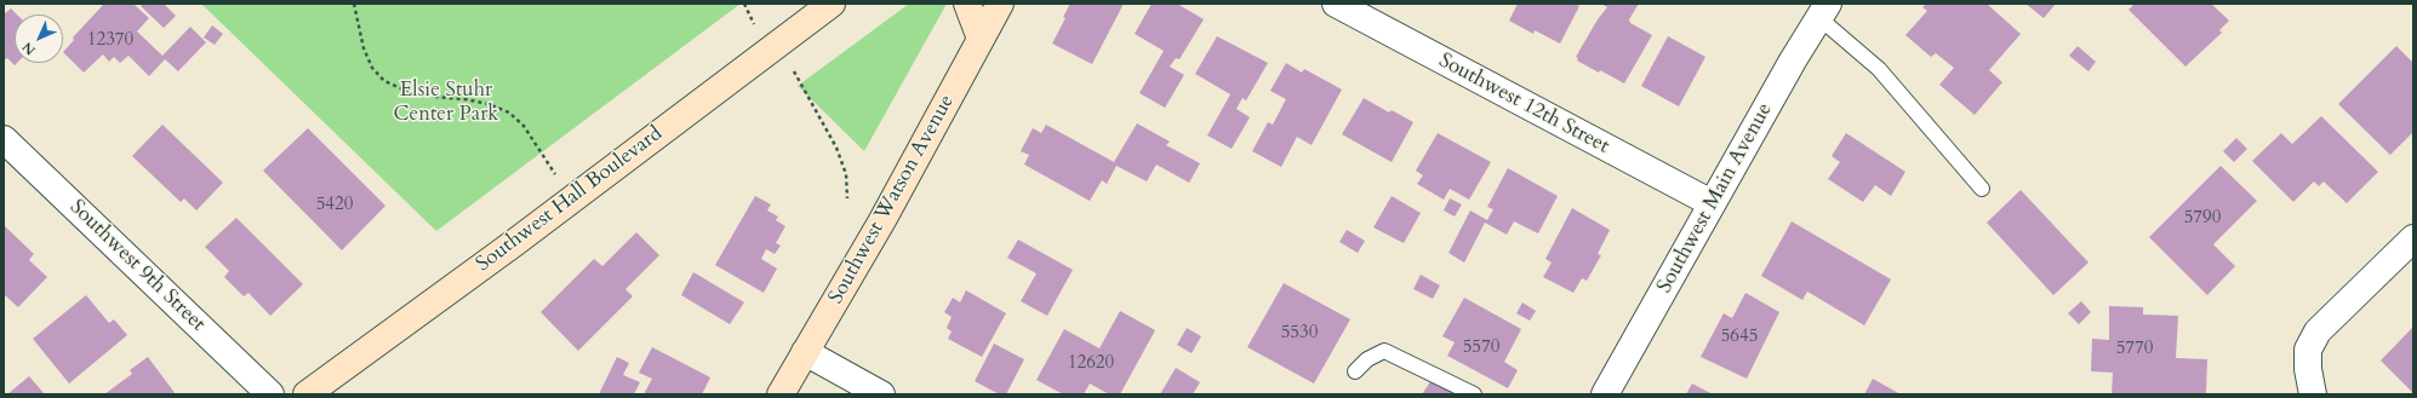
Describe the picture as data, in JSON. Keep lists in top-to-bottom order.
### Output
{
  "streets": {
    "main road": ["Southwest Hall Boulevard", "Southwest Watson Avenue"],
    "street": ["Southwest 12th Street", "Southwest Main Avenue", "Southwest 9th Street"]
  },
  "crossings": [
    ["Southwest 12th Street", "Southwest Main Avenue"]
  ],
  "parks": ["Elsie Stuhr Center Park"],
  "house_numbers": [
    "12370",
    "5420",
    "5790",
    "5530",
    "5645",
    "5570",
    "5770",
    "12620"
  ],
  "north": "bottom left"
}
